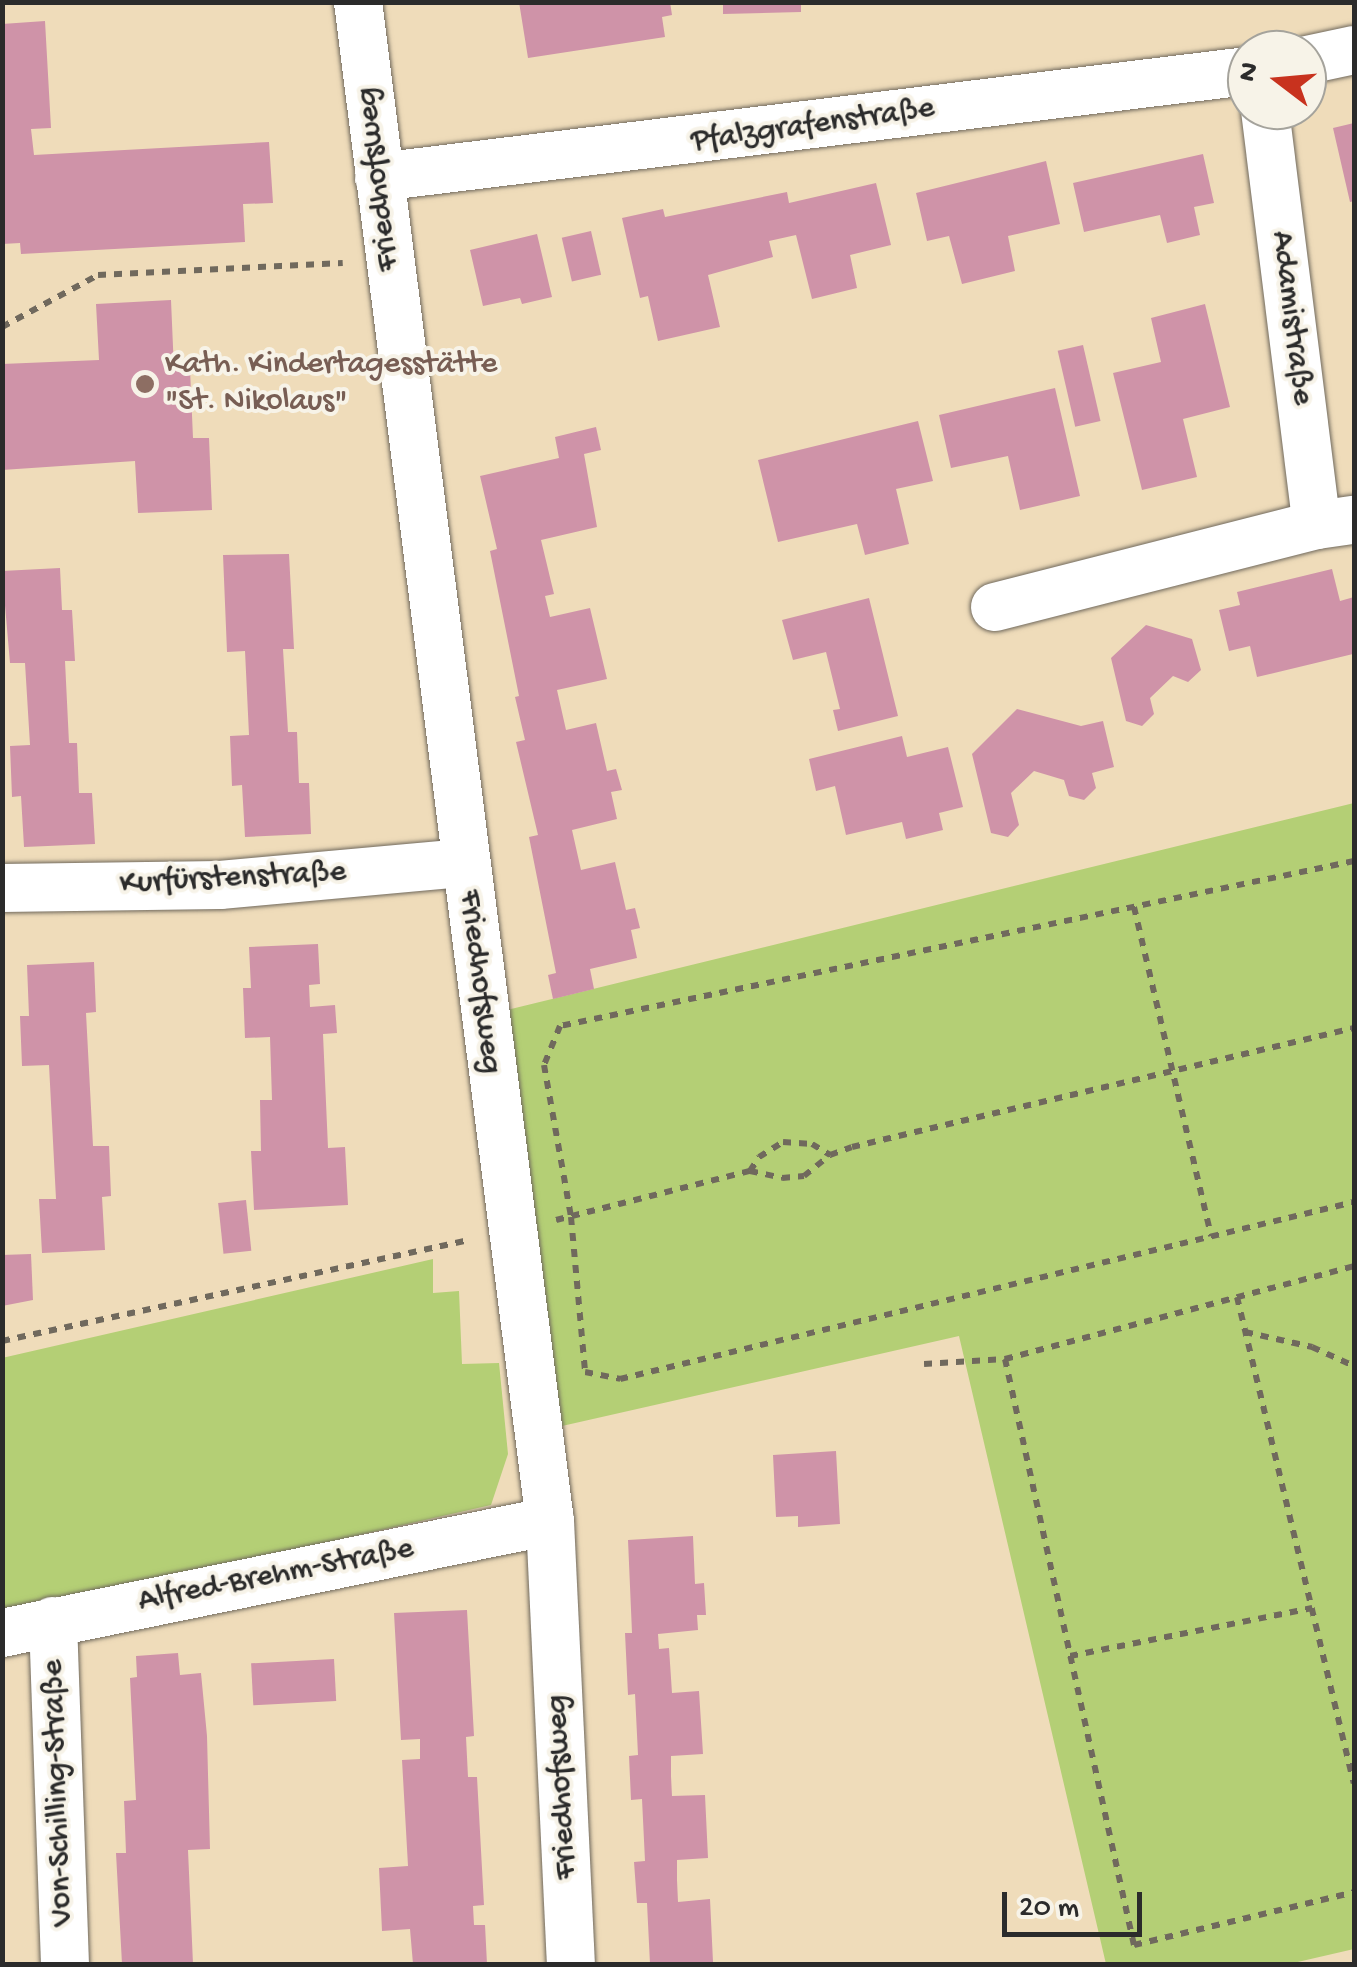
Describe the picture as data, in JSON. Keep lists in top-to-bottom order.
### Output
{
  "streets": {
    "street": [
      "Pfalzgrafenstraße",
      "Friedhofsweg",
      "Adamistraße",
      "Kurfürstenstraße",
      "Alfred-Brehm-Straße",
      "Von-Schilling-Straße"
    ]
  },
  "crossings": [
    ["Pfalzgrafenstraße", "Friedhofsweg"],
    ["Friedhofsweg", "Kurfürstenstraße"],
    ["Friedhofsweg", "Alfred-Brehm-Straße"],
    ["Alfred-Brehm-Straße", "Von-Schilling-Straße"]
  ],
  "places": ["Kath. Kindertagesstätte \"St. Nikolaus\""],
  "scale_bar": "20 m",
  "north": "left"
}
